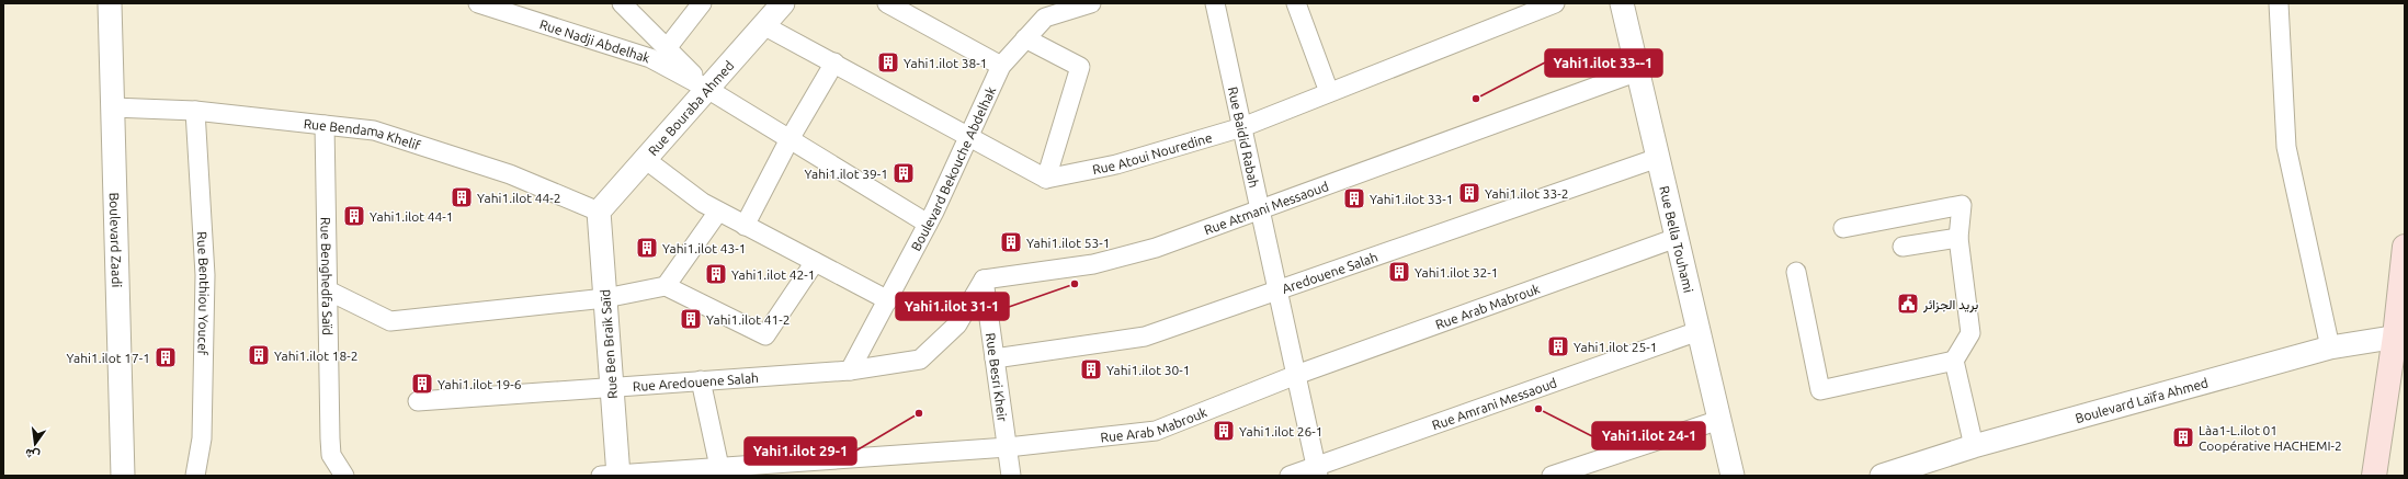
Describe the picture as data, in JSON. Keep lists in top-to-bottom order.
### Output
{
  "streets": {
    "street": [
      "Rue Nadji Abdelhak",
      "Rue Bouraba Ahmed",
      "Rue Bendama Khelif",
      "Rue Baidid Rabah",
      "Rue Atoui Nouredine",
      "Boulevard Bekouche Abdelhak",
      "Rue Atmani Messaoud",
      "Boulevard Zaadi",
      "Rue Bella Touhami",
      "Aredouene Salah",
      "Rue Benghedfa Saïd",
      "Rue Benthiou Youcef",
      "Rue Arab Mabrouk",
      "Rue Ben Braik Saïd",
      "Rue Besri Kheir",
      "Rue Aredouene Salah",
      "Boulevard Laïfa Ahmed",
      "Rue Amrani Messaoud"
    ]
  },
  "crossings": [
    ["Rue Nadji Abdelhak", "Rue Bouraba Ahmed"],
    ["Rue Bouraba Ahmed", "Rue Bendama Khelif"],
    ["Rue Bouraba Ahmed", "Rue Ben Braik Saïd"],
    ["Rue Bendama Khelif", "Boulevard Zaadi"],
    ["Rue Bendama Khelif", "Rue Benghedfa Saïd"],
    ["Rue Bendama Khelif", "Rue Benthiou Youcef"],
    ["Rue Bendama Khelif", "Rue Ben Braik Saïd"],
    ["Rue Baidid Rabah", "Rue Atoui Nouredine"],
    ["Rue Baidid Rabah", "Rue Atmani Messaoud"],
    ["Rue Baidid Rabah", "Aredouene Salah"],
    ["Rue Baidid Rabah", "Rue Arab Mabrouk"],
    ["Rue Baidid Rabah", "Rue Amrani Messaoud"],
    ["Boulevard Bekouche Abdelhak", "Rue Aredouene Salah"],
    ["Rue Atmani Messaoud", "Rue Bella Touhami"],
    ["Rue Atmani Messaoud", "Rue Besri Kheir"],
    ["Rue Atmani Messaoud", "Rue Aredouene Salah"],
    ["Rue Bella Touhami", "Aredouene Salah"],
    ["Rue Bella Touhami", "Rue Arab Mabrouk"],
    ["Rue Bella Touhami", "Rue Amrani Messaoud"],
    ["Aredouene Salah", "Rue Besri Kheir"],
    ["Rue Arab Mabrouk", "Rue Ben Braik Saïd"],
    ["Rue Arab Mabrouk", "Rue Besri Kheir"],
    ["Rue Ben Braik Saïd", "Rue Aredouene Salah"],
    ["Rue Besri Kheir", "Rue Aredouene Salah"]
  ],
  "places": {
    "building": [
      "Yahi1.ilot 38-1",
      "Yahi1.ilot 39-1",
      "Yahi1.ilot 33-2",
      "Yahi1.ilot 44-2",
      "Yahi1.ilot 33-1",
      "Yahi1.ilot 44-1",
      "Yahi1.ilot 53-1",
      "Yahi1.ilot 43-1",
      "Yahi1.ilot 32-1",
      "Yahi1.ilot 42-1",
      "Yahi1.ilot 41-2",
      "Yahi1.ilot 25-1",
      "Yahi1.ilot 18-2",
      "Yahi1.ilot 17-1",
      "Yahi1.ilot 30-1",
      "Yahi1.ilot 19-6",
      "Yahi1.ilot 26-1",
      "Làa1-L.ilot 01 Coopérative HACHEMI-2"
    ],
    "other": [
      "Yahi1.ilot 33--1",
      "Yahi1.ilot 31-1",
      "Yahi1.ilot 24-1",
      "Yahi1.ilot 29-1"
    ],
    "public building": ["بريد الجزائر"]
  },
  "north": "bottom"
}
